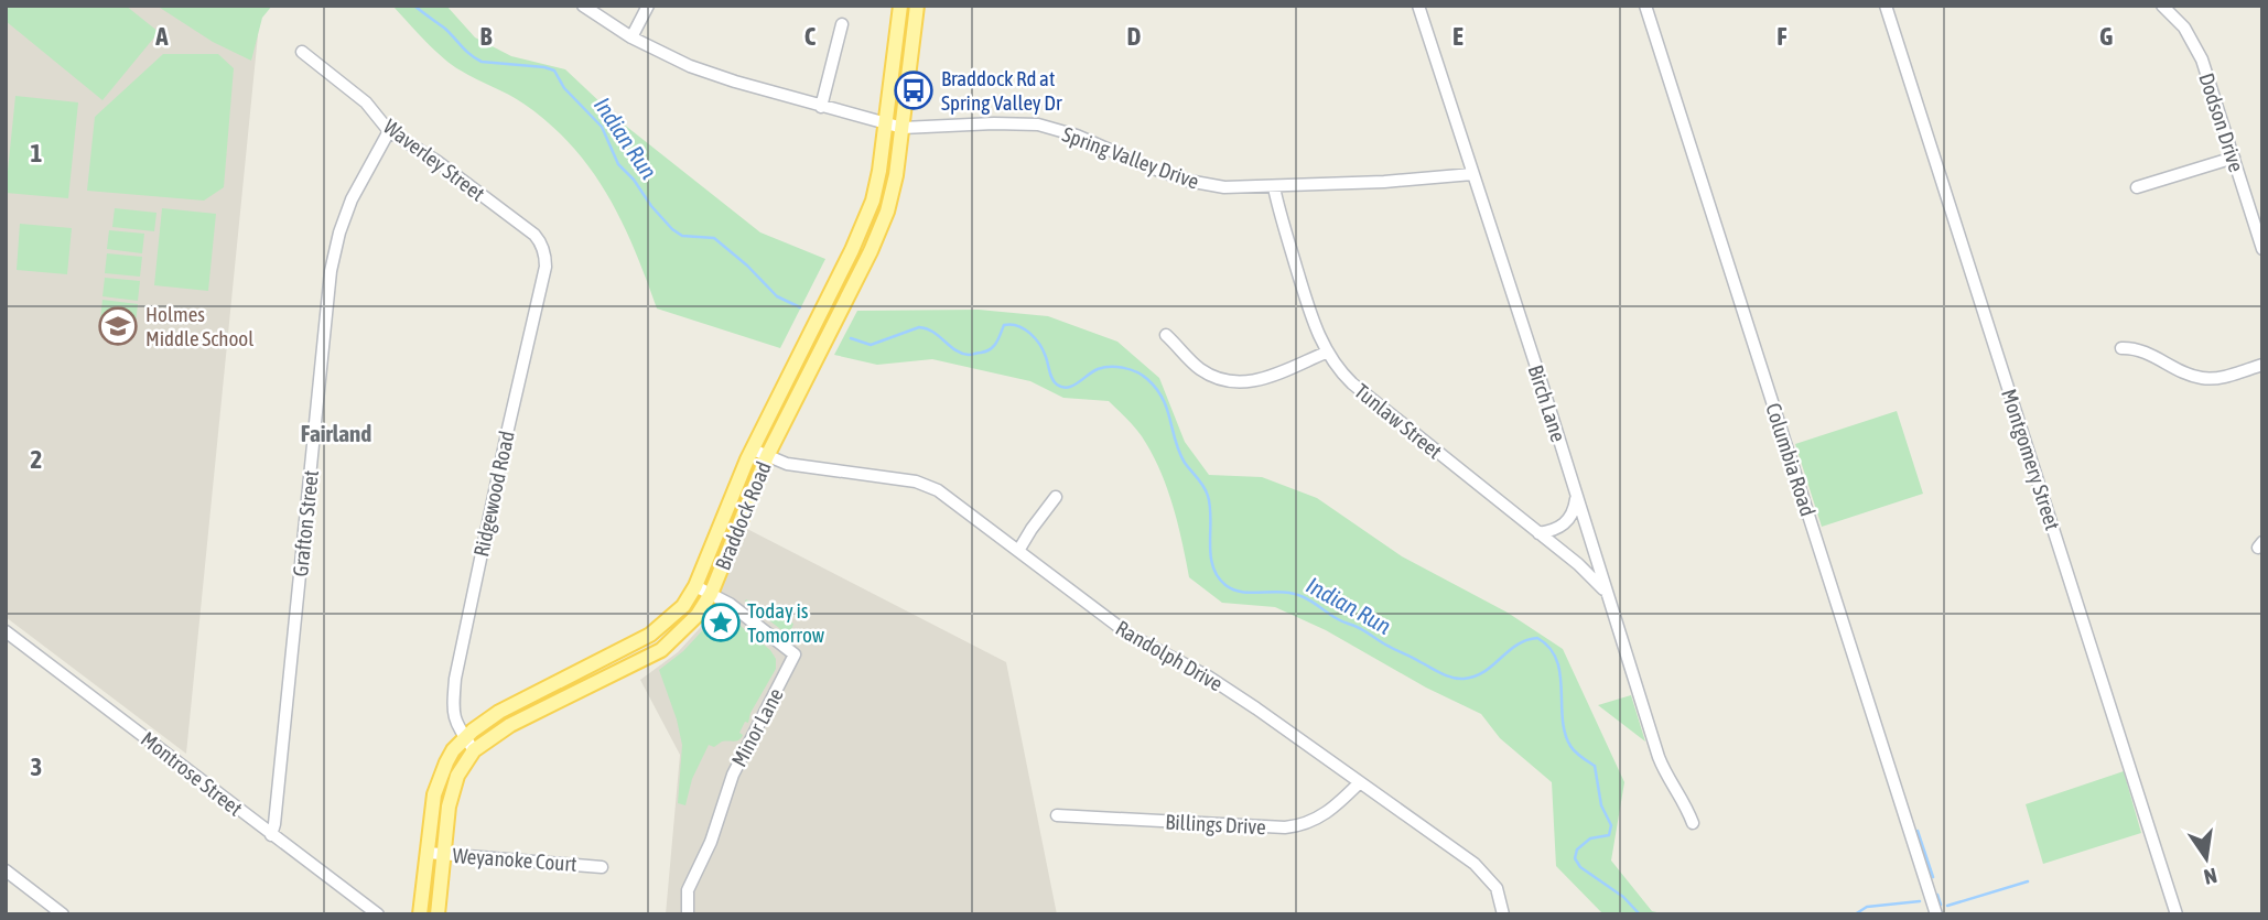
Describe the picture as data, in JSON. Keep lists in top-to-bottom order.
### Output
{
  "streets": {
    "main road": ["Braddock Road"],
    "street": [
      "Dodson Drive",
      "Spring Valley Drive",
      "Waverley Street",
      "Birch Lane",
      "Tunlaw Street",
      "Columbia Road",
      "Montgomery Street",
      "Ridgewood Road",
      "Grafton Street",
      "Randolph Drive",
      "Minor Lane",
      "Montrose Street",
      "Billings Drive",
      "Weyanoke Court"
    ]
  },
  "crossings": [
    ["Spring Valley Drive", "Birch Lane"],
    ["Spring Valley Drive", "Tunlaw Street"],
    ["Spring Valley Drive", "Braddock Road"],
    ["Waverley Street", "Ridgewood Road"],
    ["Waverley Street", "Grafton Street"],
    ["Birch Lane", "Tunlaw Street"],
    ["Ridgewood Road", "Braddock Road"],
    ["Braddock Road", "Randolph Drive"],
    ["Braddock Road", "Minor Lane"],
    ["Braddock Road", "Weyanoke Court"],
    ["Grafton Street", "Montrose Street"],
    ["Randolph Drive", "Billings Drive"]
  ],
  "districts": ["Fairland"],
  "water": ["Indian Run"],
  "places": {
    "bus stop": ["Braddock Rd at Spring Valley Dr"],
    "school or university": ["Holmes Middle School"],
    "place": ["Today is Tomorrow"]
  },
  "north": "bottom",
  "grid": {
    "columns": [
      "A",
      "B",
      "C",
      "D",
      "E",
      "F",
      "G"
    ],
    "rows": ["1", "2", "3"]
  }
}
